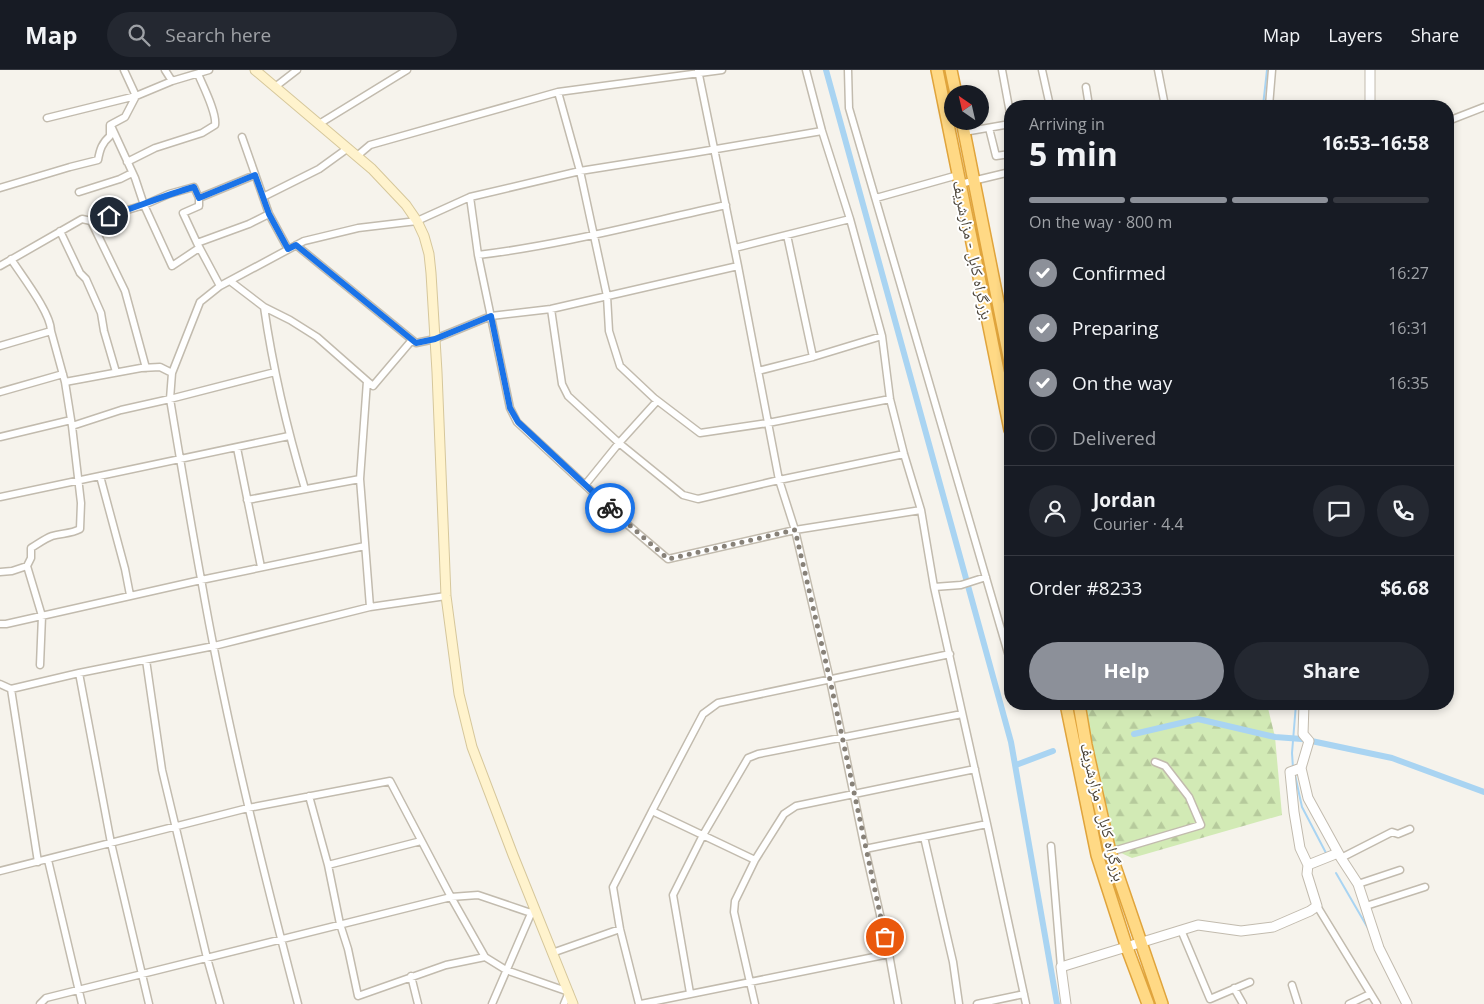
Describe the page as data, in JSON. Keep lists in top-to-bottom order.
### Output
{
  "streets": {
    "highway": ["بزرگراه کابل - مزارشریف"]
  },
  "north": "top left",
  "page": {
    "header": "Map",
    "search": "Search here",
    "nav": ["Map", "Layers", "Share"],
    "heading": ["5 min", "Arriving in", "16:53–16:58"],
    "panel": [
      "Jordan",
      "Courier · 4.4",
      "Order #8233",
      "$6.68"
    ],
    "bar": "On the way · 800 m",
    "list": [
      ["Confirmed", "16:27"],
      ["Preparing", "16:31"],
      ["On the way", "16:35"],
      "Delivered"
    ],
    "buttons": ["Help", "Share"]
  }
}
